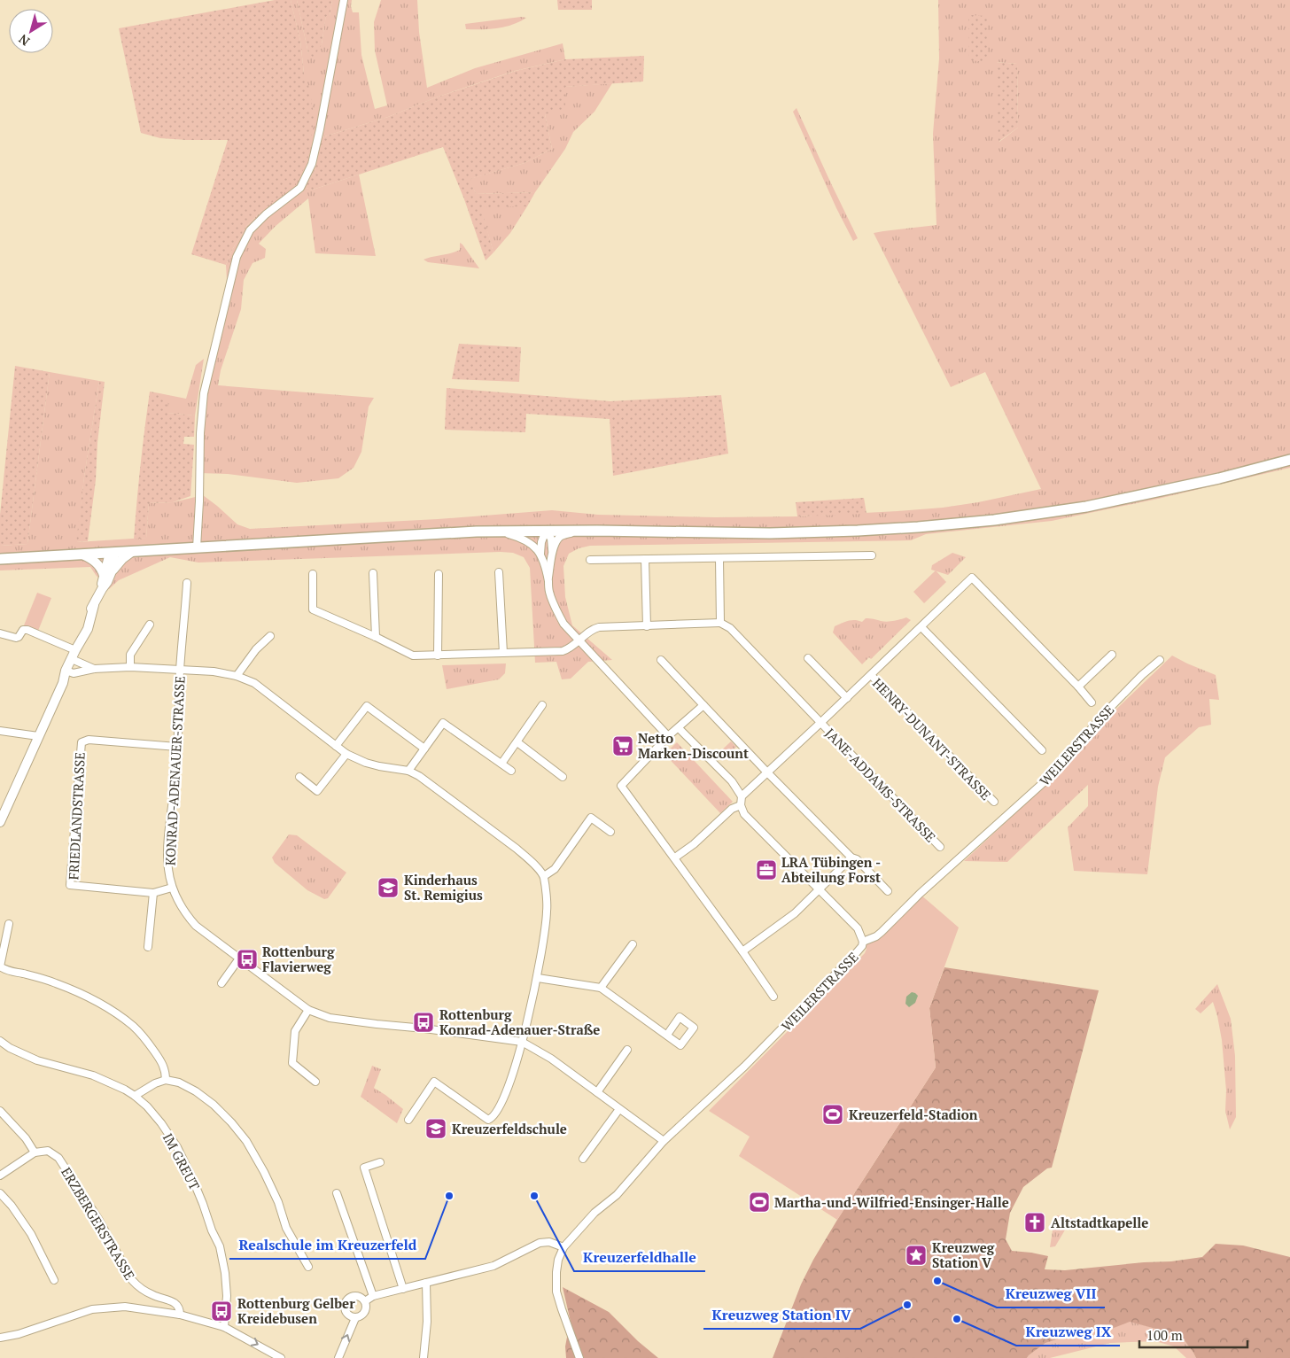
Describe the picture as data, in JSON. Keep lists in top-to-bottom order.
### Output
{
  "streets": {
    "street": [
      "HENRY-DUNANT-STRASSE",
      "WEILERSTRASSE",
      "KONRAD-ADENAUER-STRASSE",
      "JANE-ADDAMS-STRASSE",
      "FRIEDLANDSTRASSE",
      "IM GREUT",
      "ERZBERGERSTRASSE"
    ]
  },
  "crossings": [
    ["WEILERSTRASSE", "KONRAD-ADENAUER-STRASSE"],
    ["KONRAD-ADENAUER-STRASSE", "FRIEDLANDSTRASSE"]
  ],
  "places": {
    "supermarket": ["Netto Marken-Discount"],
    "office": ["LRA Tübingen - Abteilung Forst"],
    "school or university": ["Kinderhaus St. Remigius", "Kreuzerfeldschule"],
    "bus stop": ["Rottenburg Flavierweg", "Rottenburg Konrad-Adenauer-Straße", "Rottenburg Gelber Kreidebusen"],
    "sports": ["Kreuzerfeld-Stadion", "Martha-und-Wilfried-Ensinger-Halle"],
    "other": [
      "Realschule im Kreuzerfeld",
      "Kreuzerfeldhalle",
      "Kreuzweg VII",
      "Kreuzweg Station IV",
      "Kreuzweg IX"
    ],
    "church": ["Altstadtkapelle"],
    "place": ["Kreuzweg Station V"]
  },
  "scale_bar": "100 m",
  "north": "bottom left"
}
